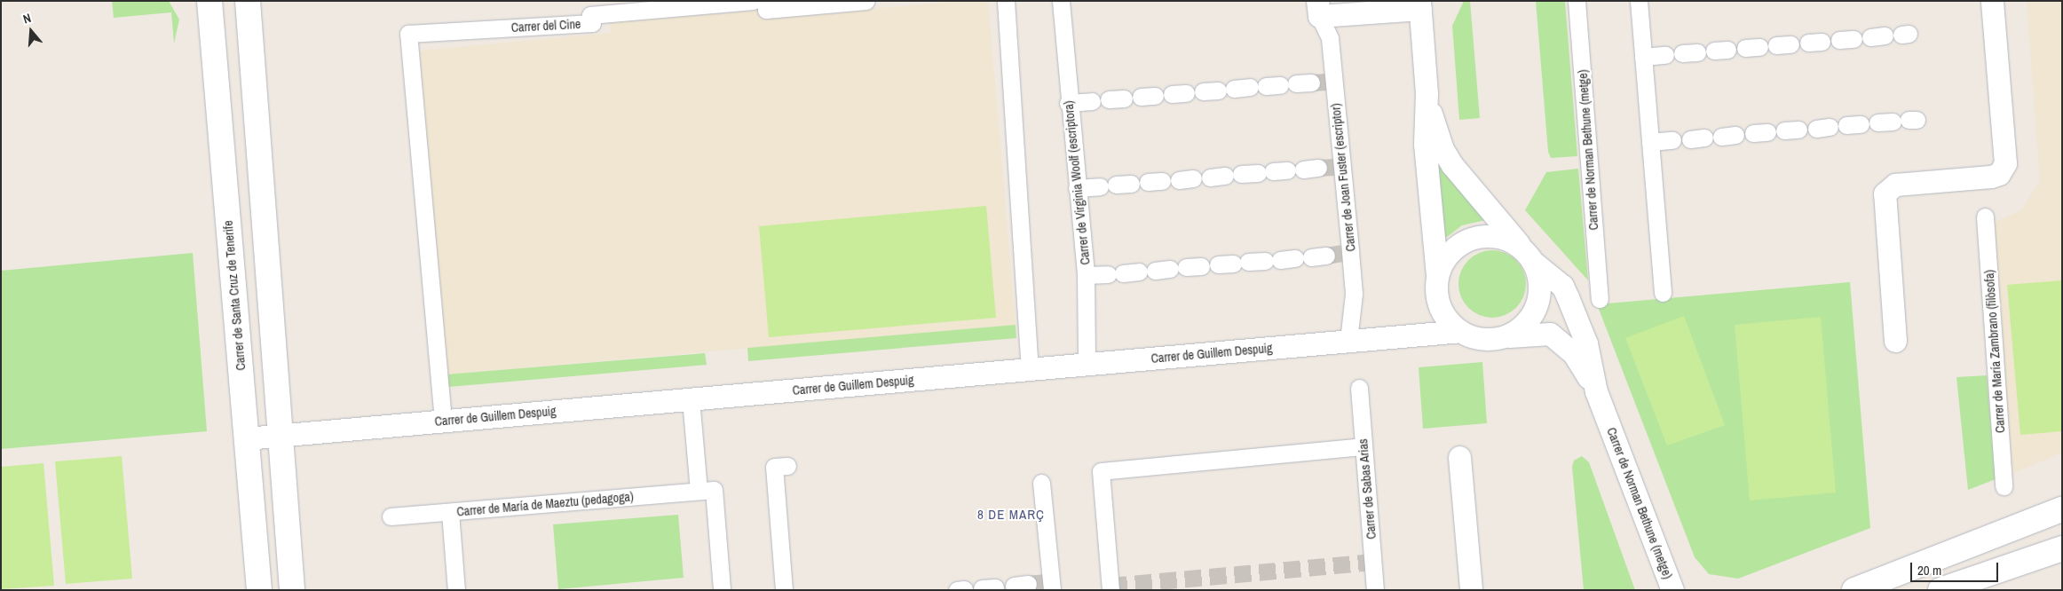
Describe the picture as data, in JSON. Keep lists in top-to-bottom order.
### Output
{
  "streets": {
    "street": [
      "Carrer del Cine",
      "Carrer de Norman Bethune (metge)",
      "Carrer de Joan Fuster (escriptor)",
      "Carrer de Virginia Woolf (escriptora)",
      "Carrer de Santa Cruz de Tenerife",
      "Carrer de María Zambrano (filòsofa)",
      "Carrer de Guillem Despuig",
      "Carrer de Sabas Arias",
      "Carrer de María de Maeztu (pedagoga)"
    ]
  },
  "crossings": [
    ["Carrer del Cine", "Carrer de Guillem Despuig"],
    ["Carrer de Norman Bethune (metge)", "Carrer de Guillem Despuig"],
    ["Carrer de Joan Fuster (escriptor)", "Carrer de Guillem Despuig"],
    ["Carrer de Virginia Woolf (escriptora)", "Carrer de Guillem Despuig"],
    ["Carrer de Santa Cruz de Tenerife", "Carrer de Guillem Despuig"]
  ],
  "districts": ["8 DE MARÇ"],
  "scale_bar": "20 m",
  "north": "top"
}
